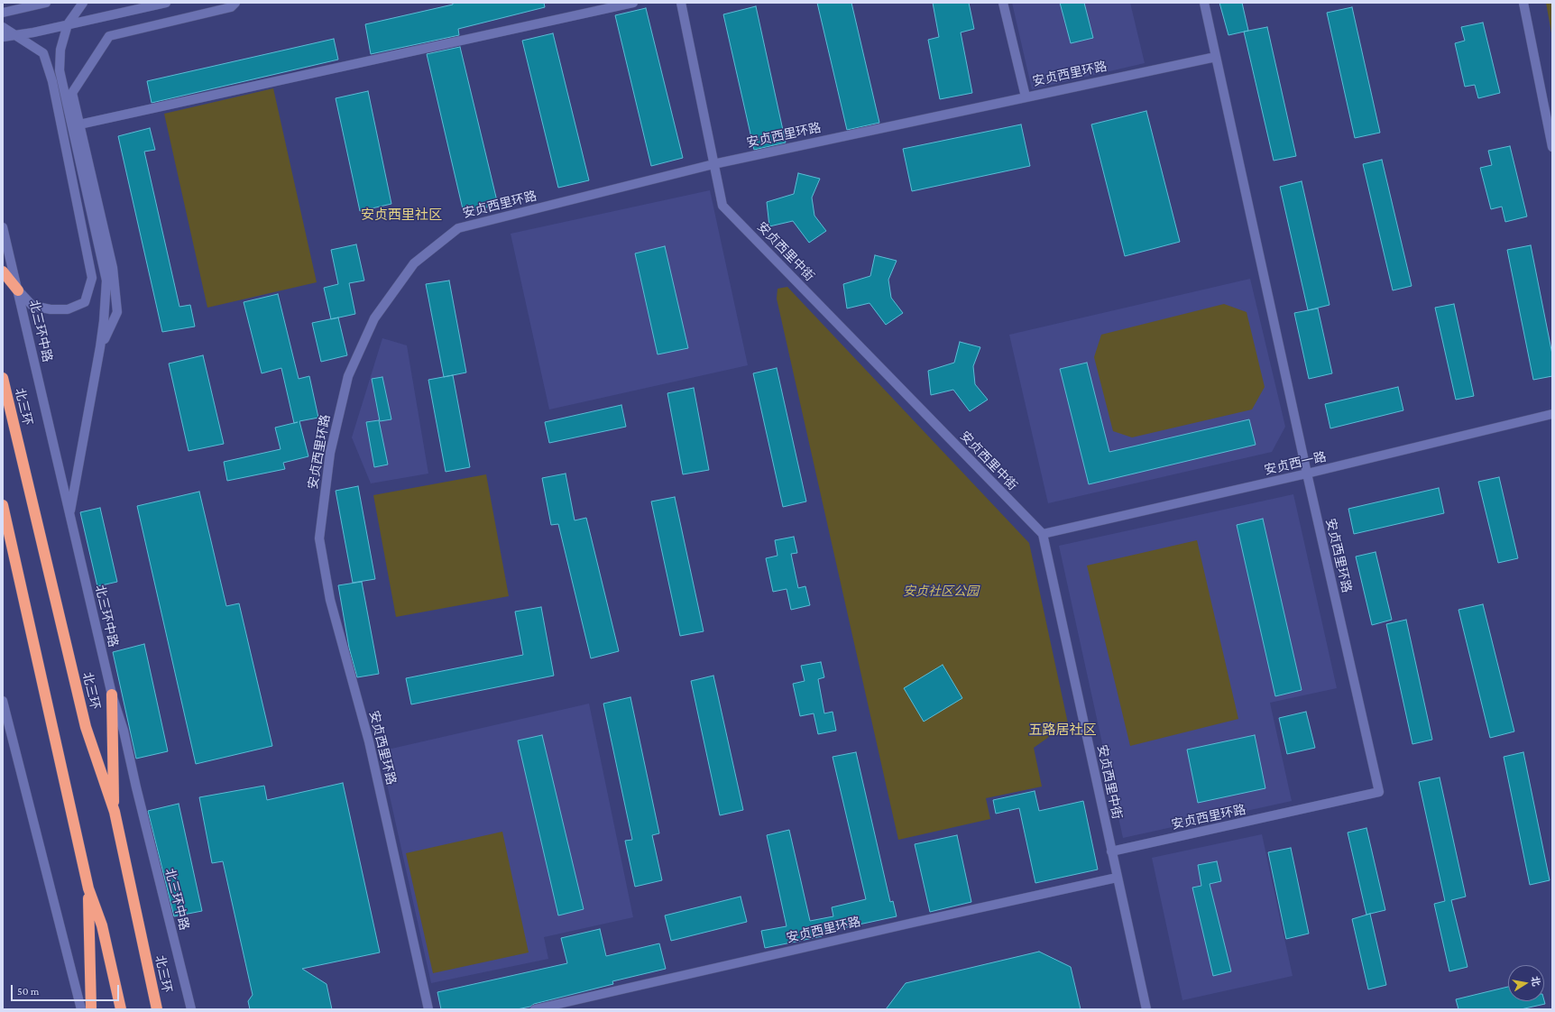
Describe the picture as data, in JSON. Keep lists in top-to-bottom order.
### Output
{
  "streets": {
    "highway": ["北三环"],
    "street": [
      "安贞西里环路",
      "安贞西里中街",
      "北三环中路",
      "安贞西一路"
    ]
  },
  "crossings": [
    ["安贞西里环路", "安贞西里中街"],
    ["安贞西里环路", "安贞西一路"],
    ["安贞西里中街", "安贞西一路"]
  ],
  "districts": ["安贞西里社区", "五路居社区"],
  "parks": ["安贞社区公园"],
  "scale_bar": "50 m",
  "north": "right"
}
